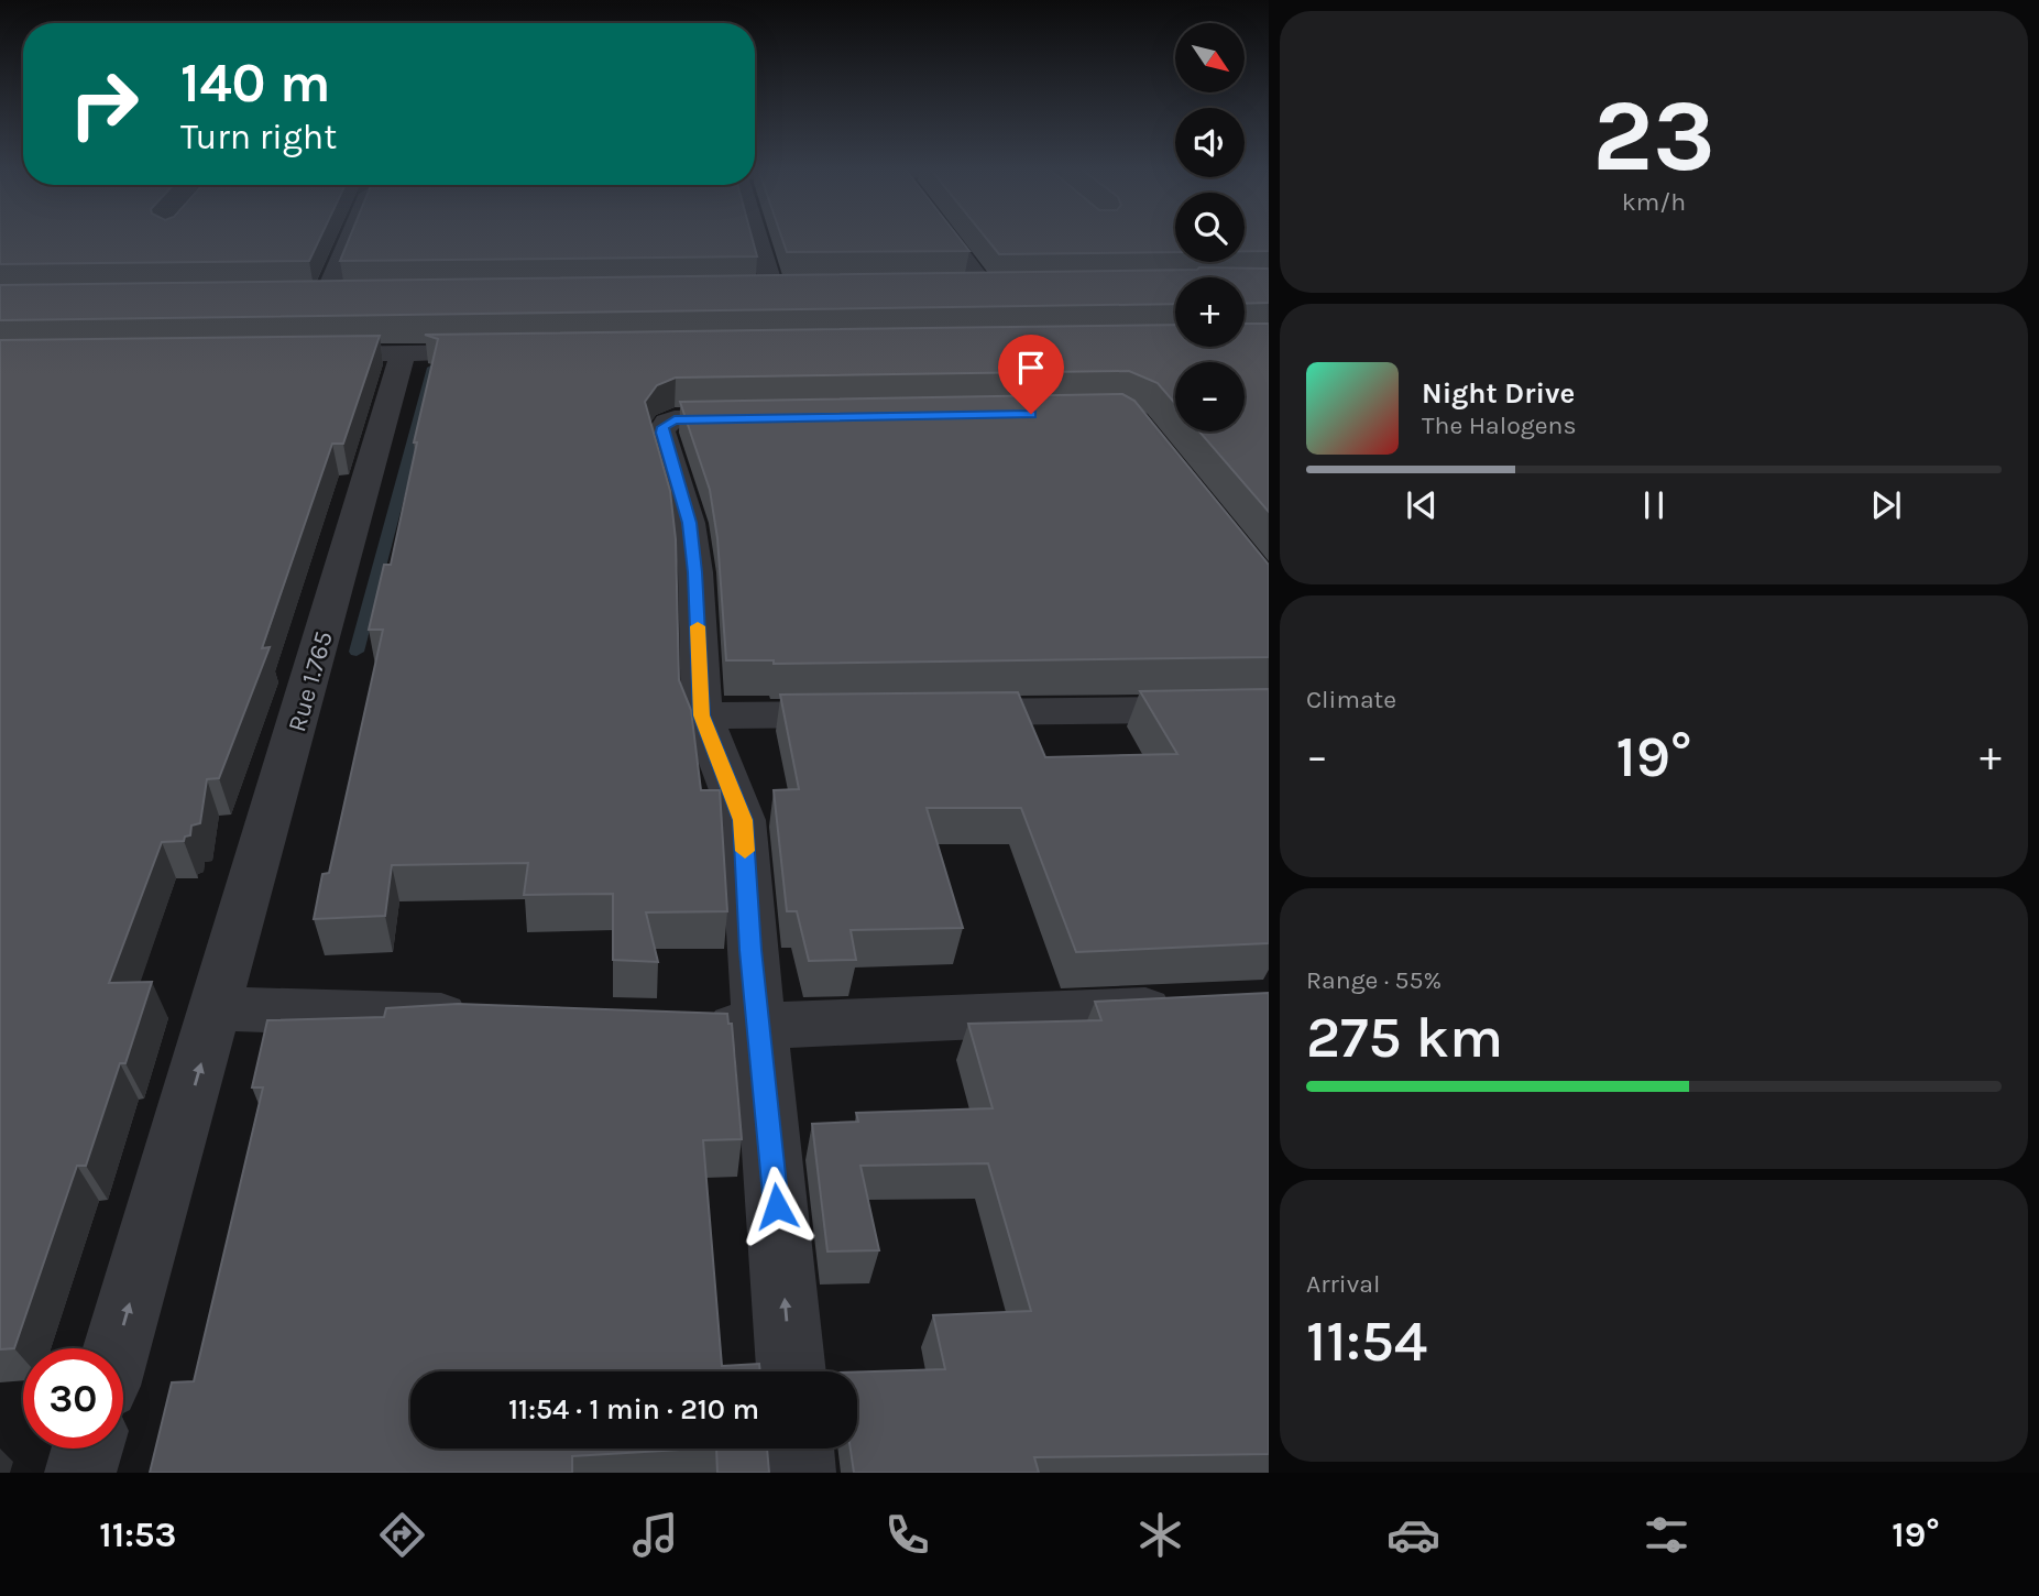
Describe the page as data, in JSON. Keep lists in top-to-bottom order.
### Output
{
  "streets": {
    "street": ["Rue 1.765"]
  },
  "north": "bottom right",
  "page": {
    "tile": [
      ["23", "km/h"],
      "Climate",
      ["Range · 55%", "275 km"],
      ["Arrival", "11:54"]
    ],
    "map_buttons": ["+", "−"],
    "turn": ["140 m", "Turn right"],
    "song": ["Night Drive", "The Halogens"],
    "heat": ["−", "19°", "+"],
    "limit": "30",
    "trip": "11:54 · 1 min · 210 m",
    "tabs": ["11:53", "19°"]
  }
}
